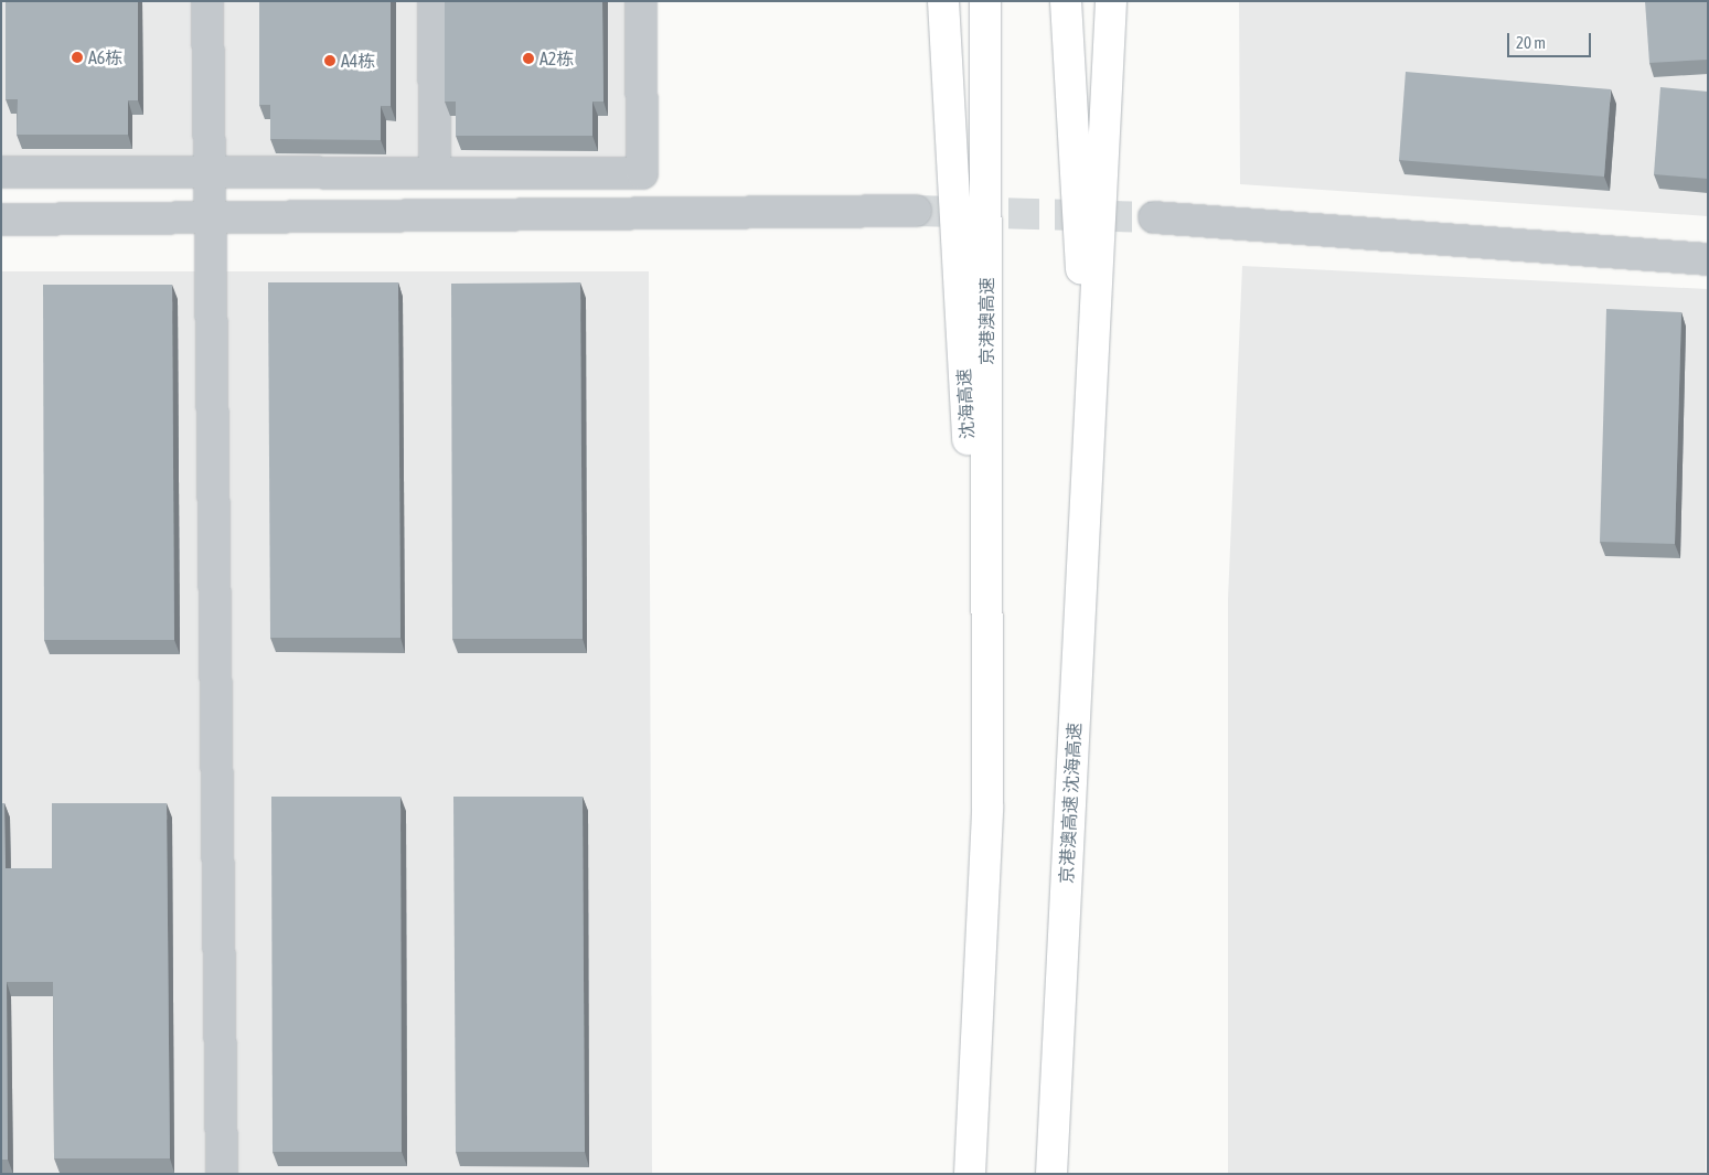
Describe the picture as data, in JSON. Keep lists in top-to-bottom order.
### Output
{
  "streets": {
    "highway": ["京港澳高速", "沈海高速", "京港澳高速 沈海高速"]
  },
  "crossings": [
    ["京港澳高速", "沈海高速"]
  ],
  "places": ["A6栋", "A2栋", "A4栋"],
  "scale_bar": "20 m"
}
